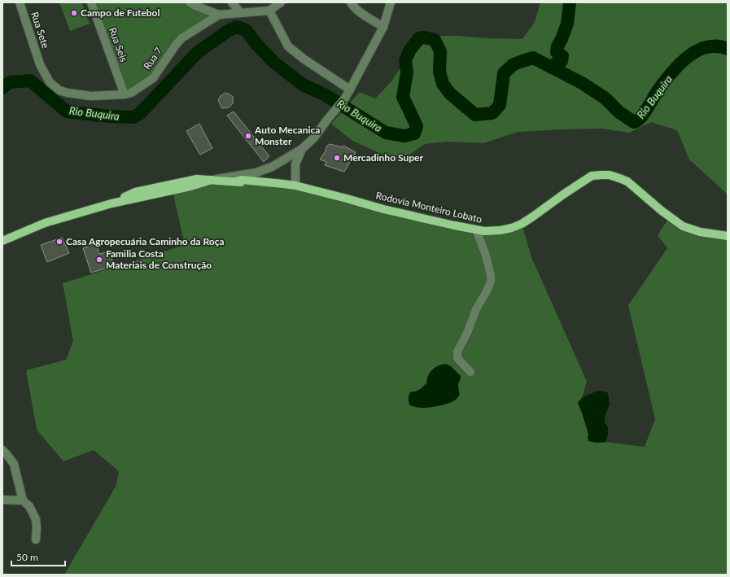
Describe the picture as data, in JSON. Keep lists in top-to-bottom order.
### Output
{
  "streets": {
    "main road": ["Rodovia Monteiro Lobato"],
    "street": ["Rua Sete", "Rua Seis", "Rua 7"]
  },
  "crossings": [
    ["Rua Sete", "Rua 7"],
    ["Rua Seis", "Rua 7"]
  ],
  "water": ["Rio Buquira"],
  "places": [
    "Campo de Futebol",
    "Auto Mecanica Monster",
    "Mercadinho Super",
    "Casa Agropecuária Caminho da Roça",
    "Familia Costa Materiais de Construção"
  ],
  "scale_bar": "50 m"
}
